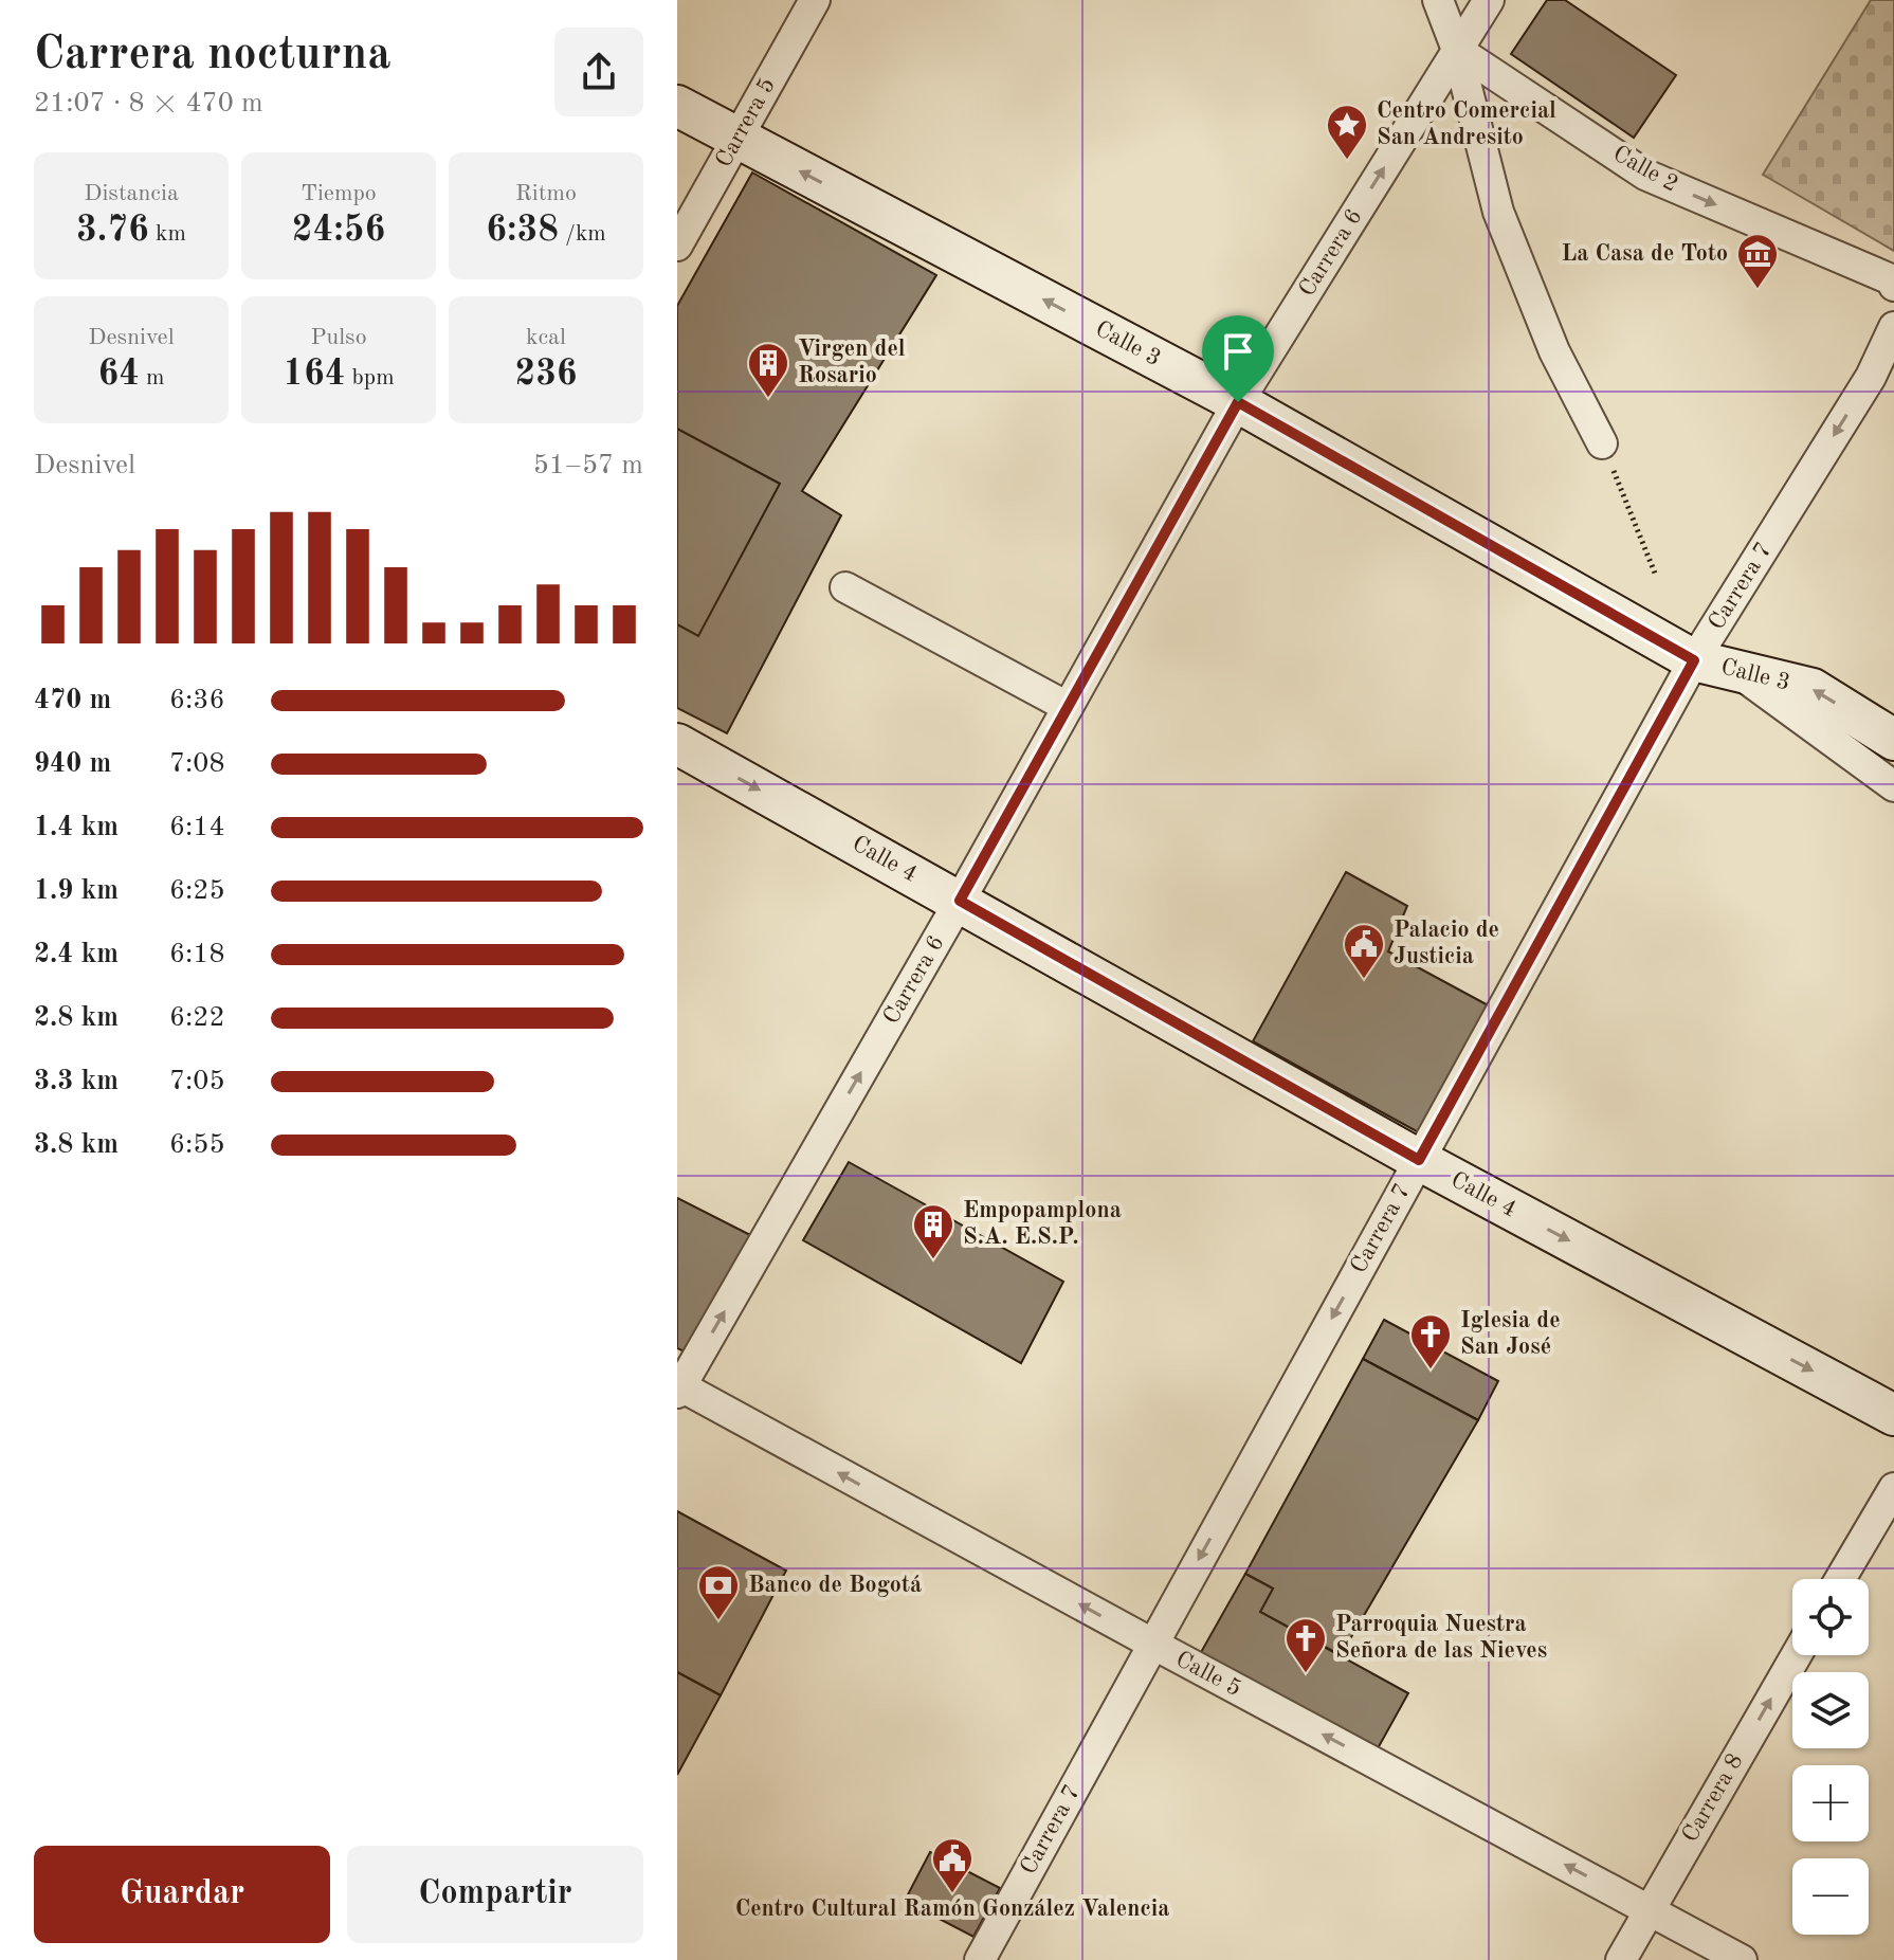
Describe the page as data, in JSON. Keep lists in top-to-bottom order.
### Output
{
  "streets": {
    "main road": ["Calle 3", "Calle 4"],
    "street": [
      "Carrera 5",
      "Calle 2",
      "Carrera 6",
      "Carrera 7",
      "Calle 5",
      "Carrera 8"
    ]
  },
  "crossings": [
    ["Carrera 5", "Calle 3"],
    ["Calle 2", "Carrera 6"],
    ["Carrera 6", "Calle 3"],
    ["Carrera 6", "Calle 4"],
    ["Carrera 6", "Calle 5"],
    ["Calle 3", "Carrera 7"],
    ["Carrera 7", "Calle 4"],
    ["Carrera 7", "Calle 5"],
    ["Calle 5", "Carrera 8"]
  ],
  "one_way": [
    "Calle 2",
    "Carrera 6",
    "Calle 3",
    "Carrera 7",
    "Calle 4",
    "Calle 5",
    "Carrera 8"
  ],
  "places": {
    "place": ["Centro Comercial San Andresito"],
    "museum": ["La Casa de Toto"],
    "building": ["Virgen del Rosario", "Empopamplona S.A. E.S.P."],
    "public building": ["Palacio de Justicia", "Centro Cultural Ramón González Valencia"],
    "church": ["Iglesia de San José", "Parroquia Nuestra Señora de las Nieves"],
    "bank": ["Banco de Bogotá"]
  },
  "page": {
    "heading": ["Carrera nocturna", "21:07 · 8 × 470 m"],
    "stats": [
      ["Distancia", "3.76 km"],
      ["Tiempo", "24:56"],
      ["Ritmo", "6:38 /km"],
      ["Desnivel", "64 m"],
      ["Pulso", "164 bpm"],
      ["kcal", "236"]
    ],
    "chart": ["Desnivel", "51–57 m"],
    "list": [
      {
        "name": "470 m",
        "note": "6:36"
      },
      {
        "name": "940 m",
        "note": "7:08"
      },
      {
        "name": "1.4 km",
        "note": "6:14"
      },
      {
        "name": "1.9 km",
        "note": "6:25"
      },
      {
        "name": "2.4 km",
        "note": "6:18"
      },
      {
        "name": "2.8 km",
        "note": "6:22"
      },
      {
        "name": "3.3 km",
        "note": "7:05"
      },
      {
        "name": "3.8 km",
        "note": "6:55"
      }
    ],
    "map_buttons": ["+", "−"],
    "buttons": ["Guardar", "Compartir"]
  }
}
